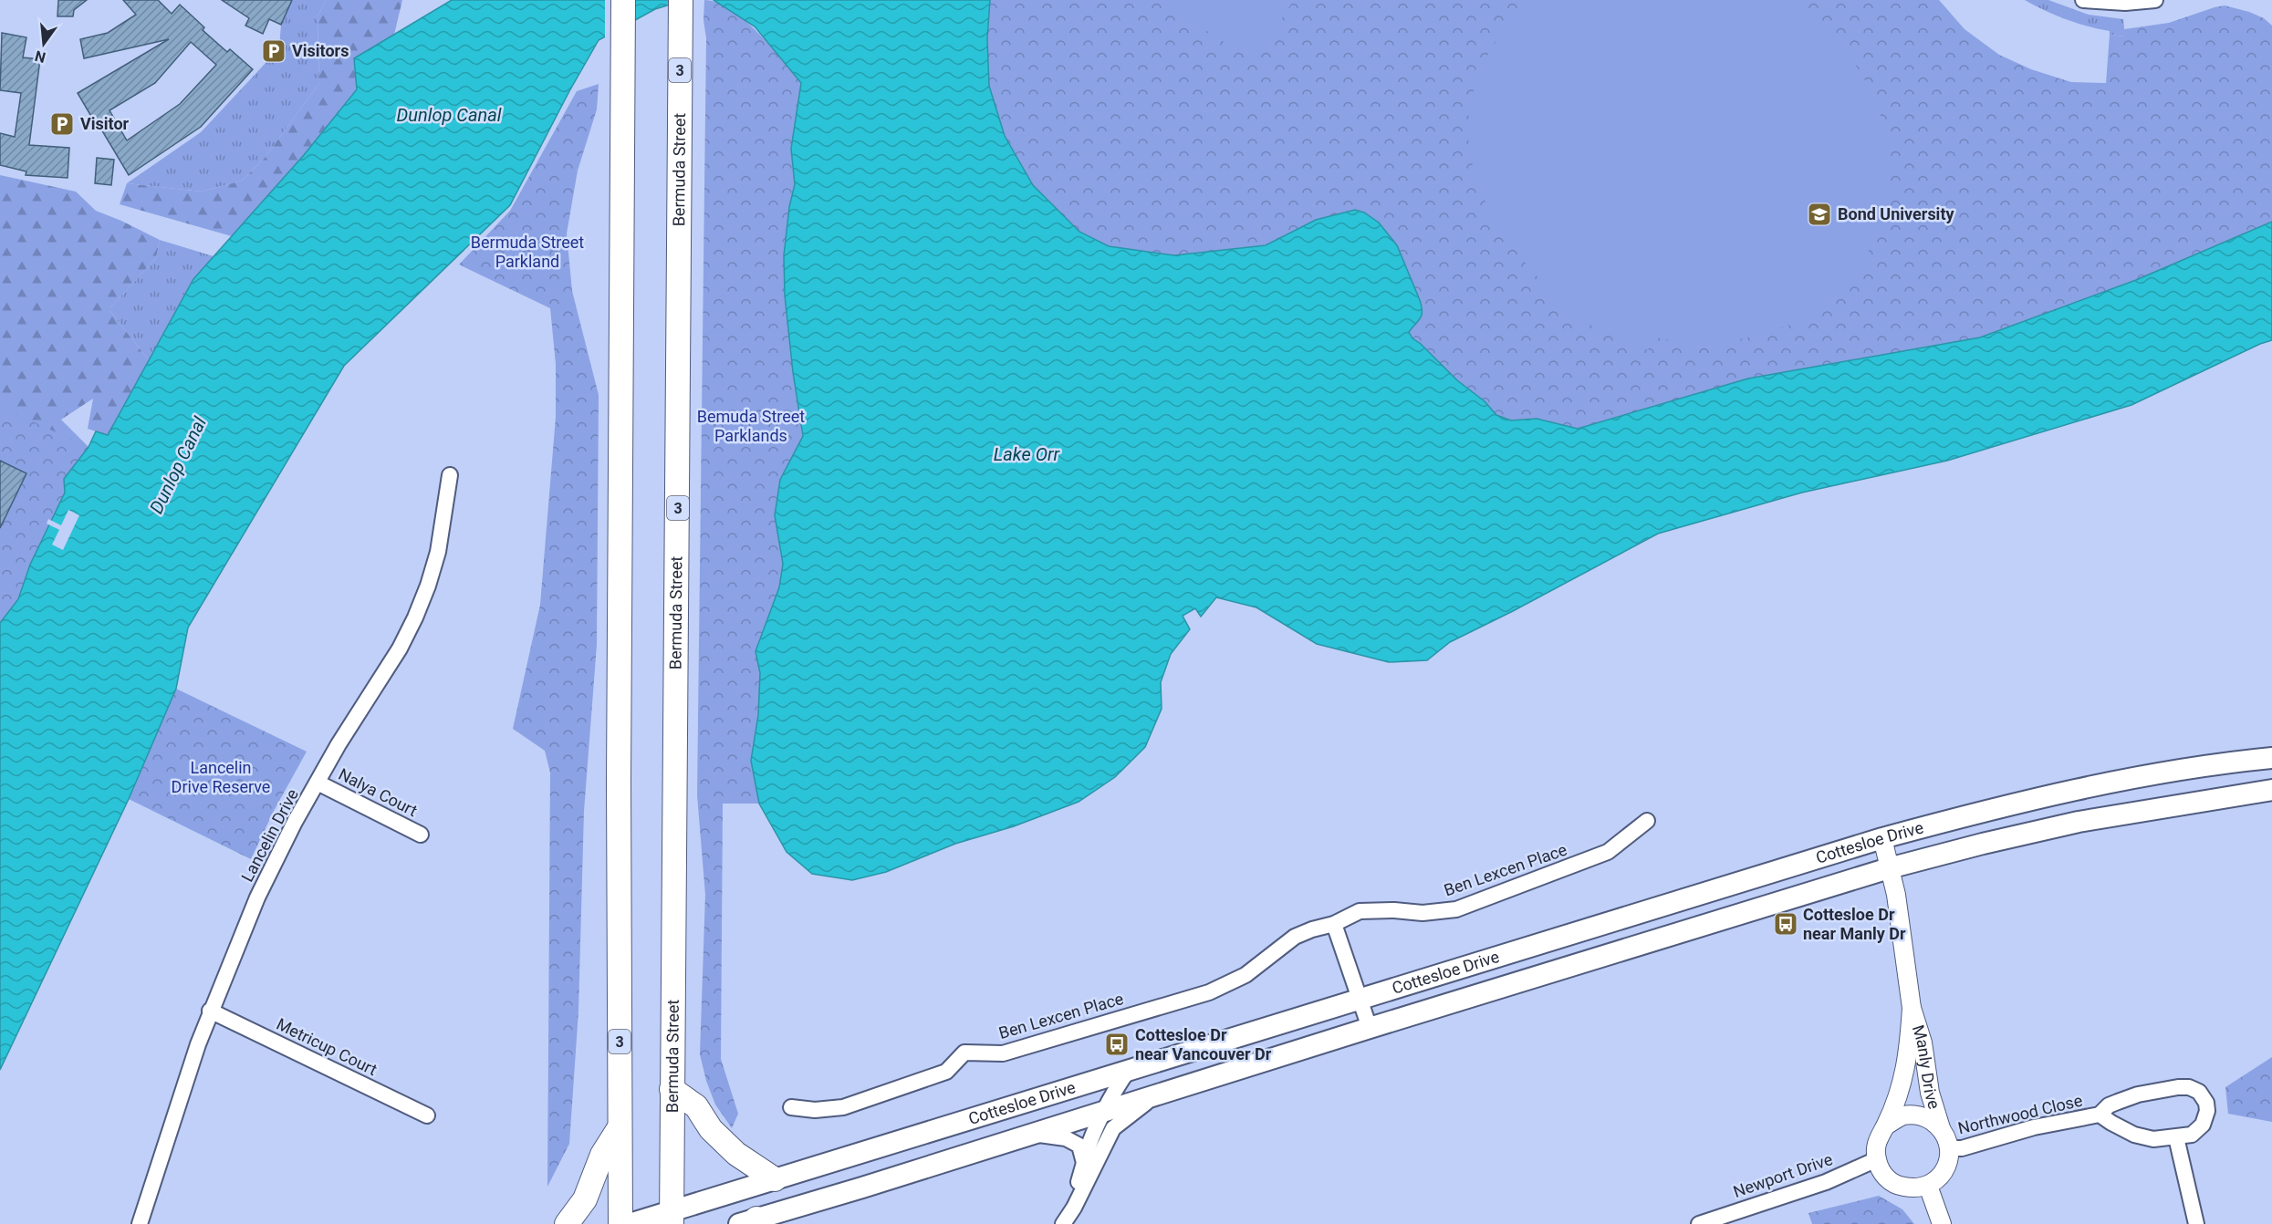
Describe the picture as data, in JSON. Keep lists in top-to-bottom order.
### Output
{
  "streets": {
    "main road": ["3", "Bermuda Street", "Cottesloe Drive"],
    "street": [
      "Nalya Court",
      "Lancelin Drive",
      "Ben Lexcen Place",
      "Metricup Court",
      "Manly Drive",
      "Northwood Close",
      "Newport Drive"
    ]
  },
  "crossings": [
    ["Bermuda Street", "Cottesloe Drive"],
    ["Nalya Court", "Lancelin Drive"],
    ["Lancelin Drive", "Metricup Court"],
    ["Cottesloe Drive", "Manly Drive"],
    ["Manly Drive", "Northwood Close"],
    ["Manly Drive", "Newport Drive"],
    ["Northwood Close", "Newport Drive"]
  ],
  "water": ["Dunlop Canal", "Lake Orr"],
  "parks": ["Bermuda Street Parkland", "Bemuda Street Parklands", "Lancelin Drive Reserve"],
  "places": {
    "parking": ["Visitors", "Visitor"],
    "school or university": ["Bond University"],
    "bus stop": ["Cottesloe Dr near Manly Dr", "Cottesloe Dr near Vancouver Dr"]
  },
  "north": "bottom"
}
